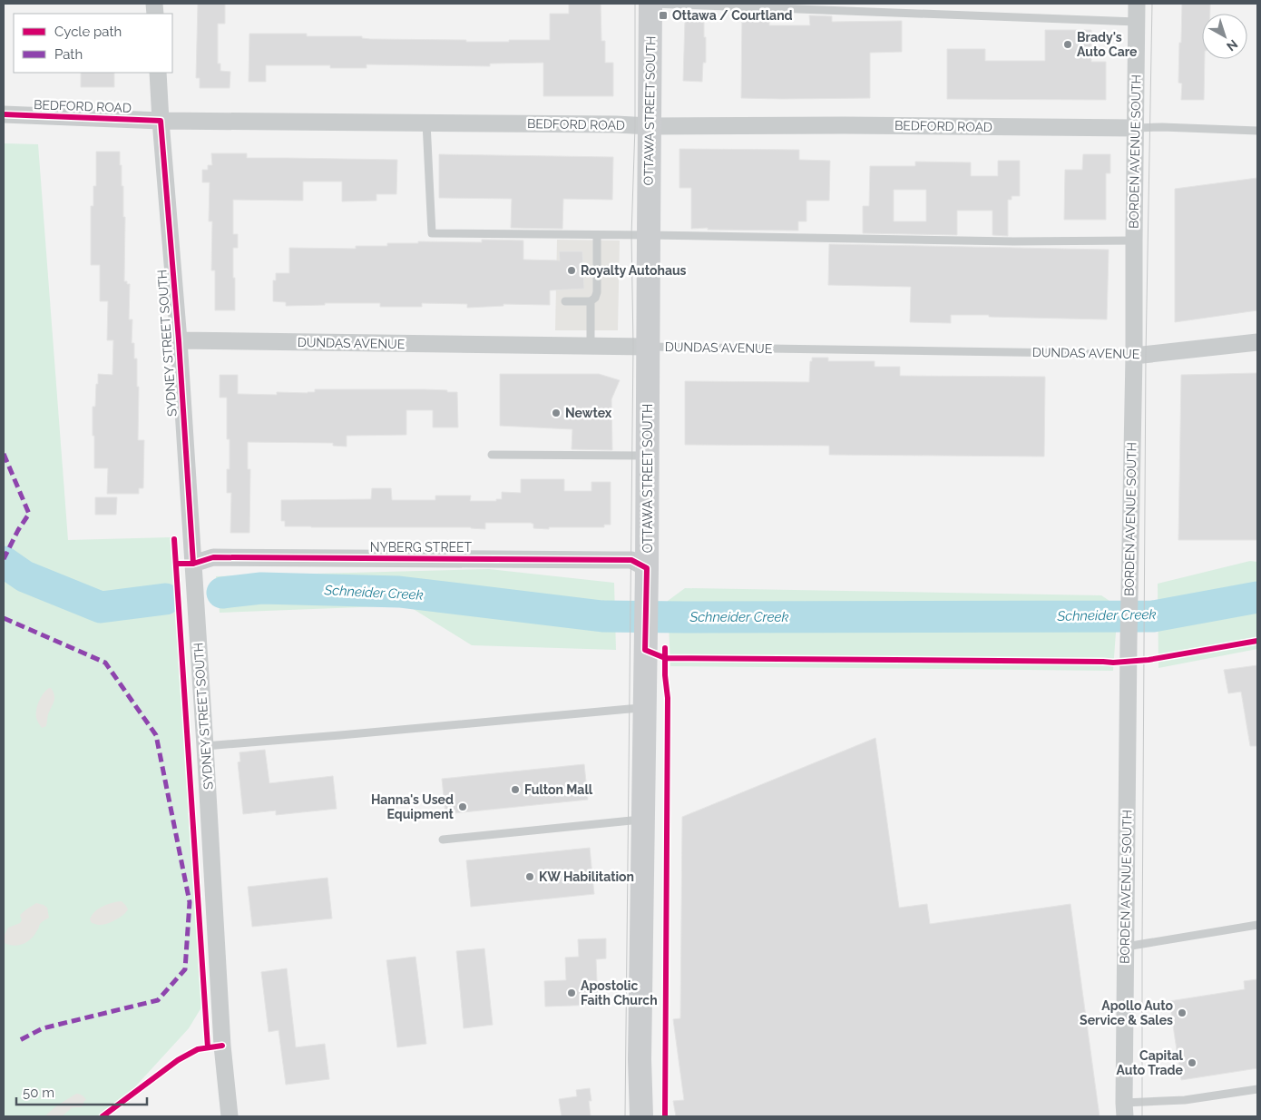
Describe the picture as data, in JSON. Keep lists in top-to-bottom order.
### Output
{
  "streets": {
    "main road": ["OTTAWA STREET SOUTH"],
    "street": [
      "BEDFORD ROAD",
      "BORDEN AVENUE SOUTH",
      "SYDNEY STREET SOUTH",
      "DUNDAS AVENUE",
      "NYBERG STREET"
    ]
  },
  "crossings": [
    ["BEDFORD ROAD", "OTTAWA STREET SOUTH"],
    ["BEDFORD ROAD", "BORDEN AVENUE SOUTH"],
    ["BEDFORD ROAD", "SYDNEY STREET SOUTH"],
    ["OTTAWA STREET SOUTH", "DUNDAS AVENUE"],
    ["OTTAWA STREET SOUTH", "NYBERG STREET"],
    ["BORDEN AVENUE SOUTH", "DUNDAS AVENUE"],
    ["SYDNEY STREET SOUTH", "DUNDAS AVENUE"],
    ["SYDNEY STREET SOUTH", "NYBERG STREET"]
  ],
  "water": ["Schneider Creek"],
  "places": {
    "transit": ["Ottawa / Courtland"],
    "other": [
      "Brady's Auto Care",
      "Royalty Autohaus",
      "Newtex",
      "Fulton Mall",
      "Hanna's Used Equipment",
      "KW Habilitation",
      "Apostolic Faith Church",
      "Apollo Auto Service & Sales",
      "Capital Auto Trade"
    ]
  },
  "legend": ["Cycle path", "Path"],
  "scale_bar": "50 m",
  "north": "bottom right"
}
